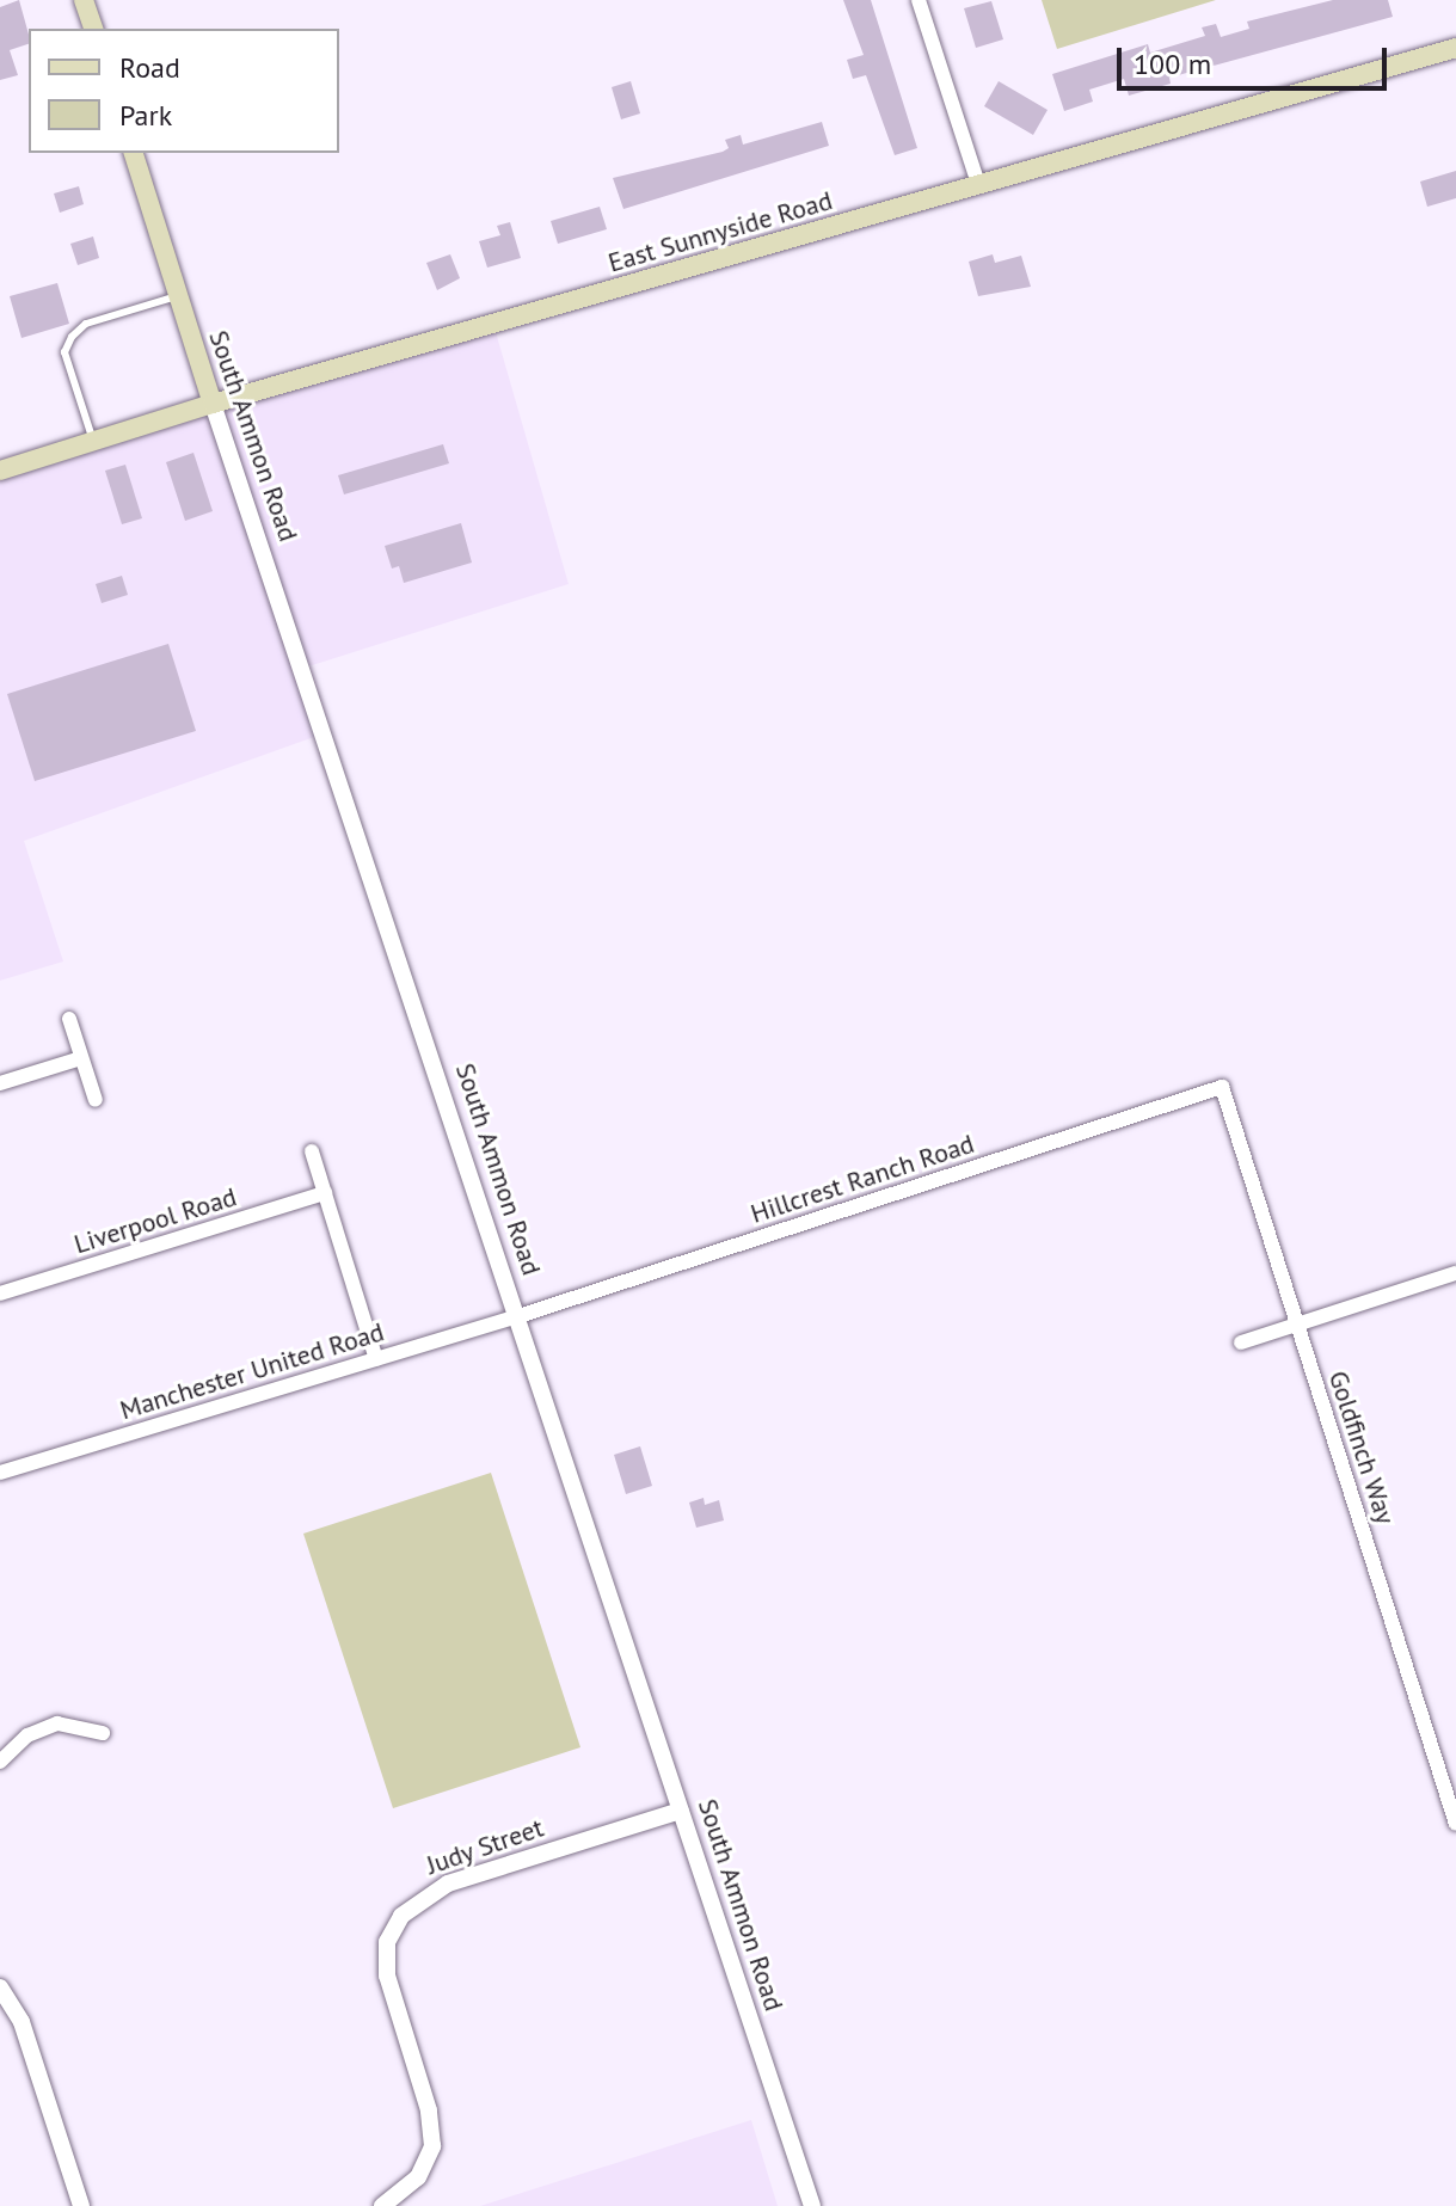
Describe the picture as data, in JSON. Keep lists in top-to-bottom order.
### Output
{
  "streets": {
    "main road": ["East Sunnyside Road", "South Ammon Road"],
    "street": [
      "Hillcrest Ranch Road",
      "Liverpool Road",
      "Manchester United Road",
      "Goldfinch Way",
      "Judy Street"
    ]
  },
  "crossings": [
    ["East Sunnyside Road", "South Ammon Road"],
    ["South Ammon Road", "Hillcrest Ranch Road"],
    ["South Ammon Road", "Manchester United Road"],
    ["South Ammon Road", "Judy Street"],
    ["Hillcrest Ranch Road", "Manchester United Road"],
    ["Hillcrest Ranch Road", "Goldfinch Way"]
  ],
  "legend": ["Road", "Park"],
  "scale_bar": "100 m"
}
